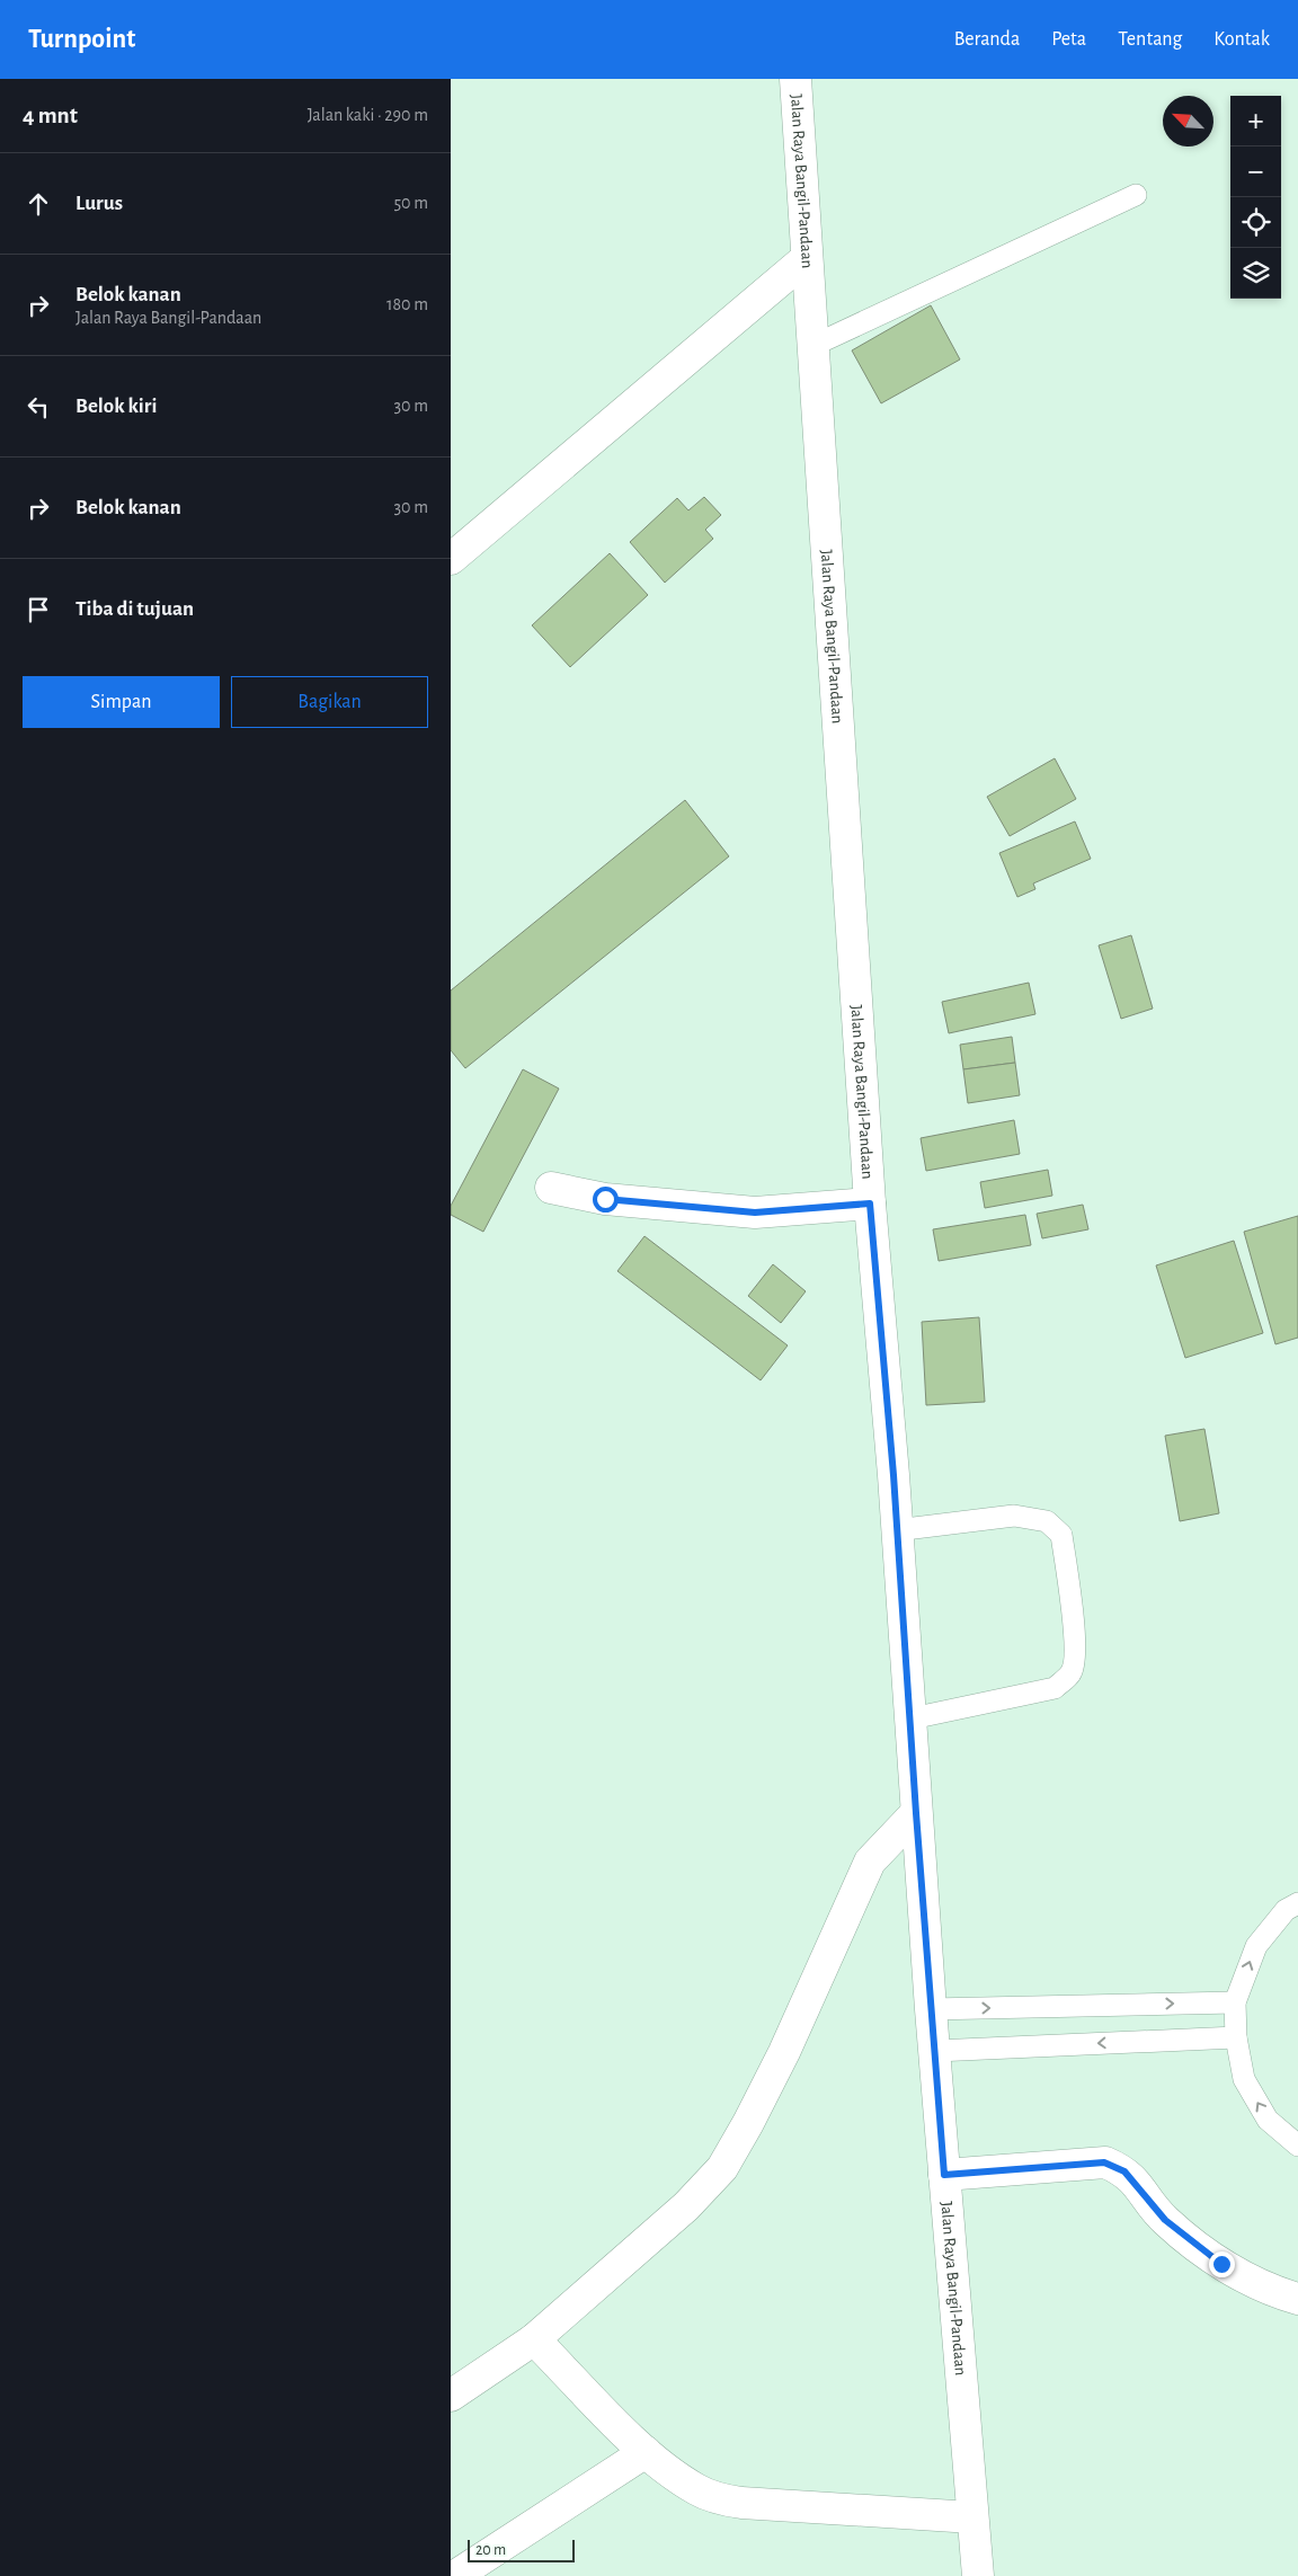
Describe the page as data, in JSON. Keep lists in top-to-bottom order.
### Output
{
  "streets": {
    "street": ["Jalan Raya Bangil-Pandaan"]
  },
  "scale_bar": "20 m",
  "north": "top left",
  "page": {
    "header": "Turnpoint",
    "nav": [
      "Beranda",
      "Peta",
      "Tentang",
      "Kontak"
    ],
    "heading": ["4 mnt", "Jalan kaki · 290 m"],
    "map_buttons": ["+", "−"],
    "list": [
      ["Lurus", "50 m"],
      ["Belok kanan", "Jalan Raya Bangil-Pandaan", "180 m"],
      ["Belok kiri", "30 m"],
      ["Belok kanan", "30 m"],
      "Tiba di tujuan"
    ],
    "buttons": ["Simpan", "Bagikan"],
    "scale": "20 m"
  }
}
